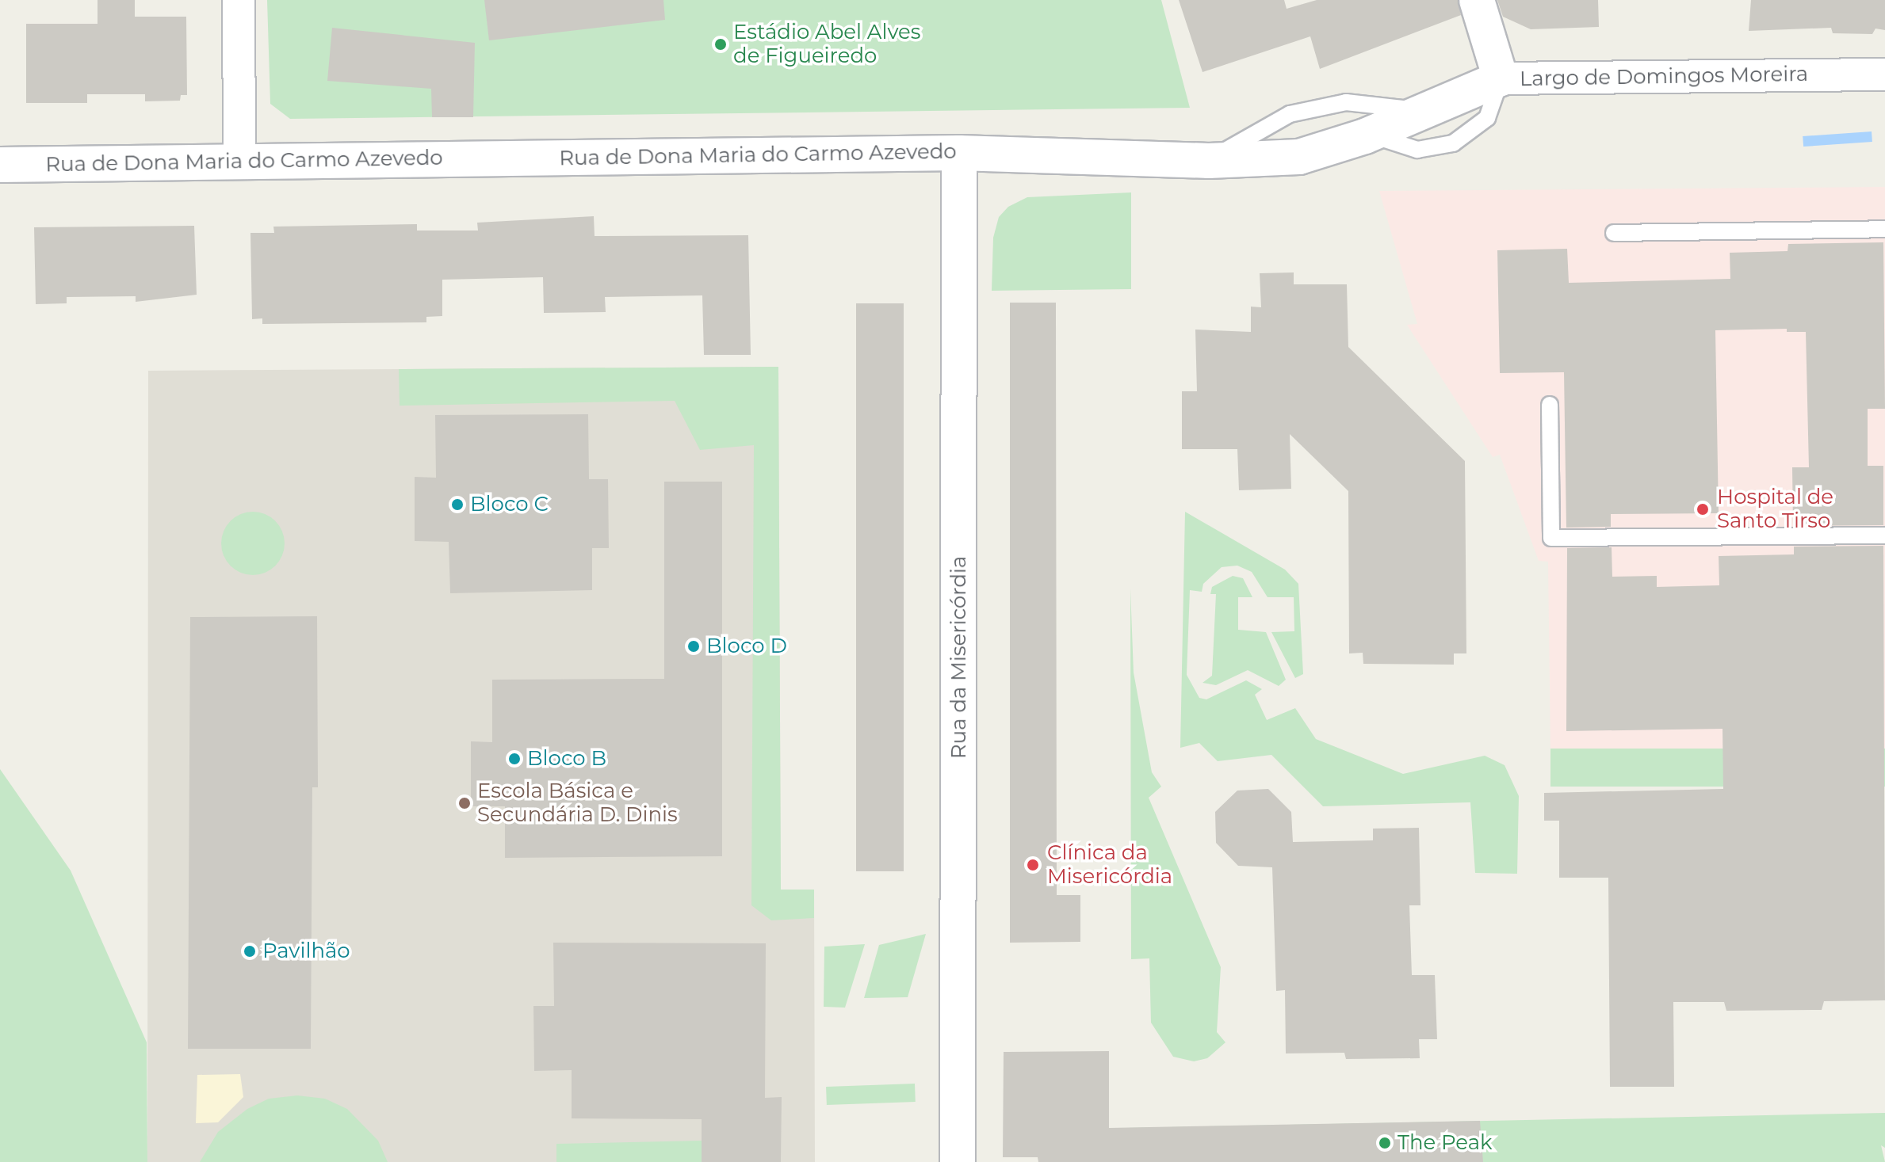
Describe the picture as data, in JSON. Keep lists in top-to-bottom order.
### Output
{
  "streets": {
    "street": ["Largo de Domingos Moreira", "Rua de Dona Maria do Carmo Azevedo", "Rua da Misericórdia"]
  },
  "crossings": [
    ["Largo de Domingos Moreira", "Rua de Dona Maria do Carmo Azevedo"],
    ["Rua de Dona Maria do Carmo Azevedo", "Rua da Misericórdia"]
  ],
  "places": [
    "Estádio Abel Alves de Figueiredo",
    "Bloco C",
    "Hospital de Santo Tirso",
    "Bloco D",
    "Bloco B",
    "Escola Básica e Secundária D. Dinis",
    "Clínica da Misericórdia",
    "Pavilhão",
    "The Peak"
  ]
}
